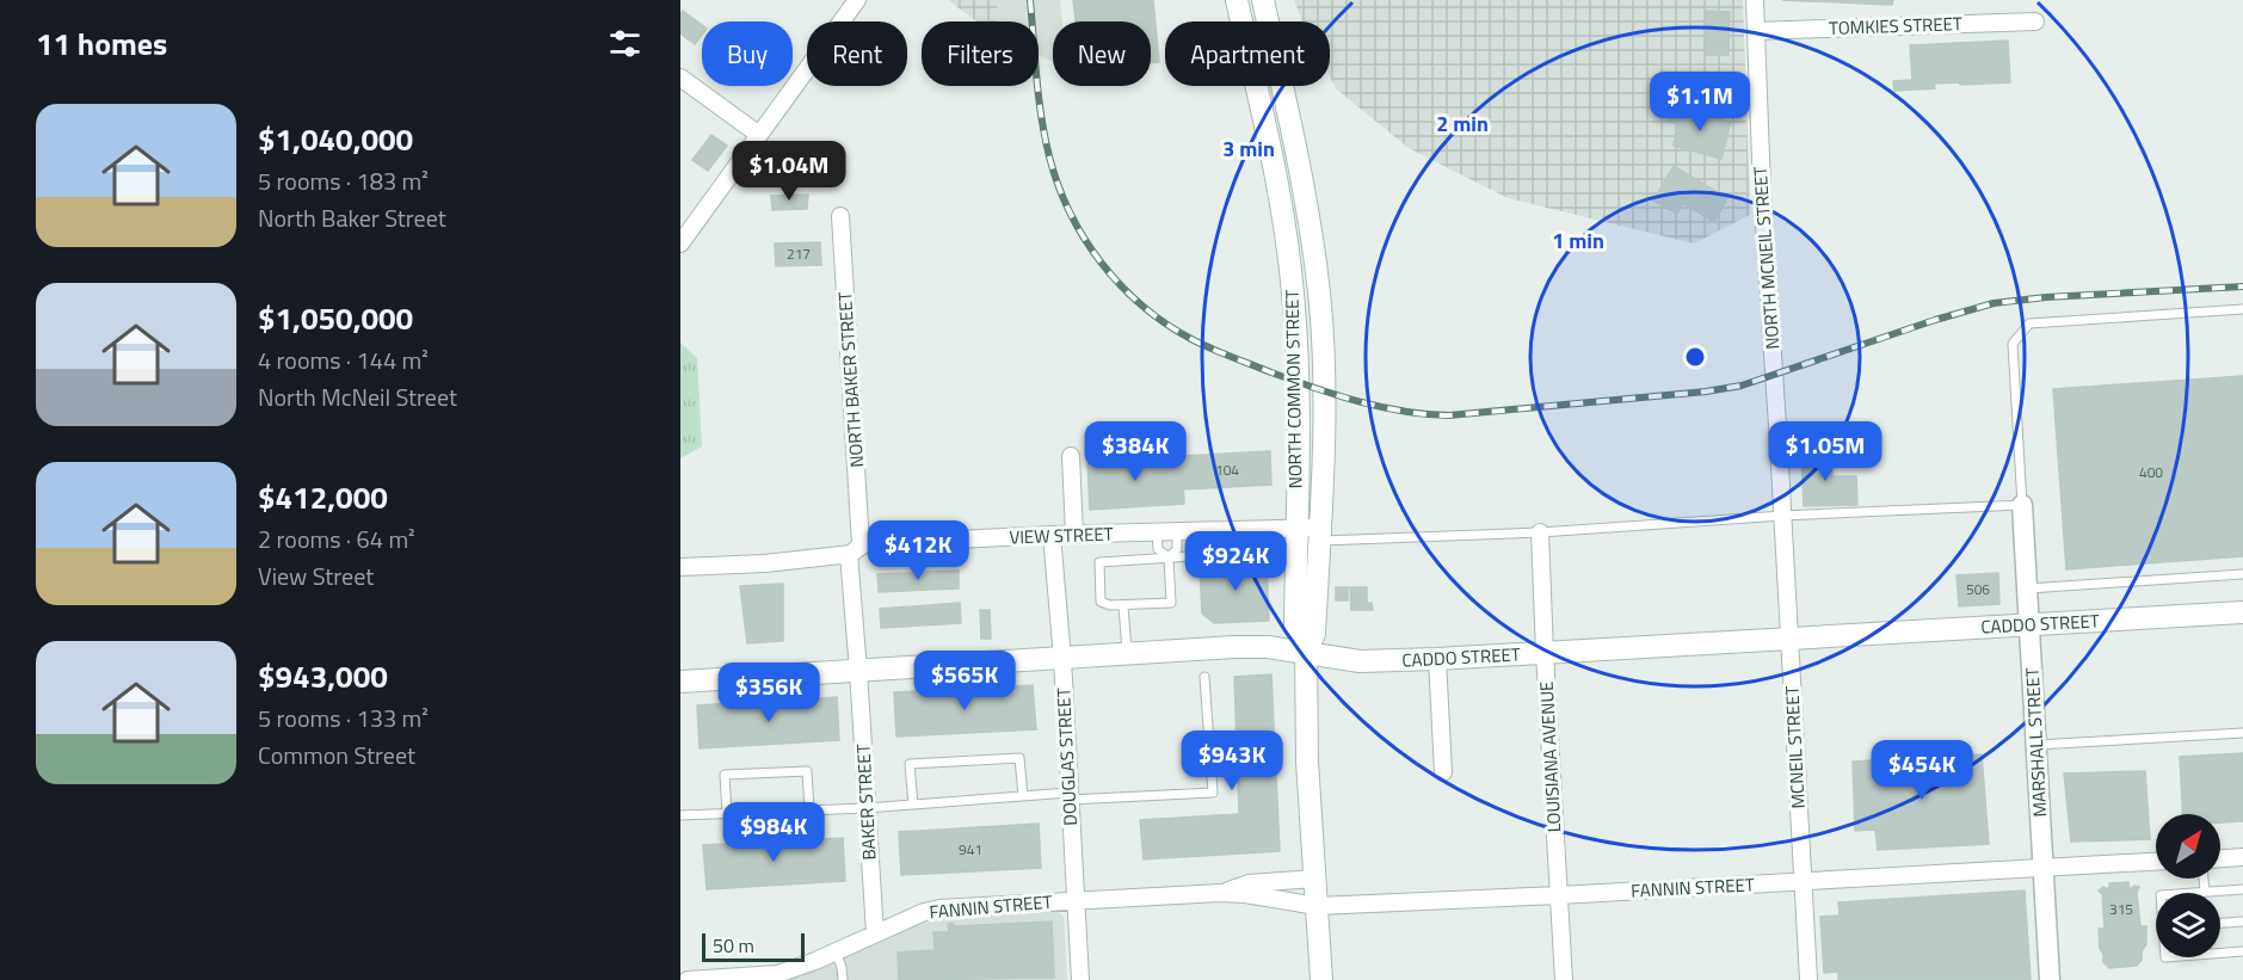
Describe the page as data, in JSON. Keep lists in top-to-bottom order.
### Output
{
  "streets": {
    "main road": ["NORTH COMMON STREET", "CADDO STREET"],
    "street": [
      "TOMKIES STREET",
      "NORTH MCNEIL STREET",
      "NORTH BAKER STREET",
      "VIEW STREET",
      "MARSHALL STREET",
      "MCNEIL STREET",
      "DOUGLAS STREET",
      "LOUISIANA AVENUE",
      "BAKER STREET",
      "FANNIN STREET"
    ]
  },
  "crossings": [
    ["TOMKIES STREET", "NORTH MCNEIL STREET"],
    ["NORTH MCNEIL STREET", "MCNEIL STREET"],
    ["NORTH BAKER STREET", "VIEW STREET"],
    ["NORTH BAKER STREET", "CADDO STREET"],
    ["NORTH BAKER STREET", "BAKER STREET"],
    ["NORTH COMMON STREET", "VIEW STREET"],
    ["NORTH COMMON STREET", "CADDO STREET"],
    ["VIEW STREET", "DOUGLAS STREET"],
    ["CADDO STREET", "MARSHALL STREET"],
    ["CADDO STREET", "MCNEIL STREET"],
    ["CADDO STREET", "DOUGLAS STREET"],
    ["CADDO STREET", "LOUISIANA AVENUE"],
    ["CADDO STREET", "BAKER STREET"],
    ["MARSHALL STREET", "FANNIN STREET"],
    ["MCNEIL STREET", "FANNIN STREET"],
    ["DOUGLAS STREET", "FANNIN STREET"],
    ["LOUISIANA AVENUE", "FANNIN STREET"],
    ["BAKER STREET", "FANNIN STREET"]
  ],
  "house_numbers": [
    "217",
    "104",
    "400",
    "506",
    "941",
    "315"
  ],
  "scale_bar": "50 m",
  "north": "top right",
  "page": {
    "heading": "11 homes",
    "chip": [
      "Buy",
      "Rent",
      "Filters",
      "New",
      "Apartment"
    ],
    "price": [
      "$1.1M",
      "$1.04M",
      "$384K",
      "$1.05M",
      "$412K",
      "$924K",
      "$565K",
      "$356K",
      "$943K",
      "$454K",
      "$984K"
    ],
    "list": [
      {
        "name": "$1,040,000",
        "note": "5 rooms · 183 m² · North Baker Street"
      },
      {
        "name": "$1,050,000",
        "note": "4 rooms · 144 m² · North McNeil Street"
      },
      {
        "name": "$412,000",
        "note": "2 rooms · 64 m² · View Street"
      },
      {
        "name": "$943,000",
        "note": "5 rooms · 133 m² · Common Street"
      }
    ],
    "scale": "50 m"
  },
  "rings": ["2 min", "3 min", "1 min"]
}
